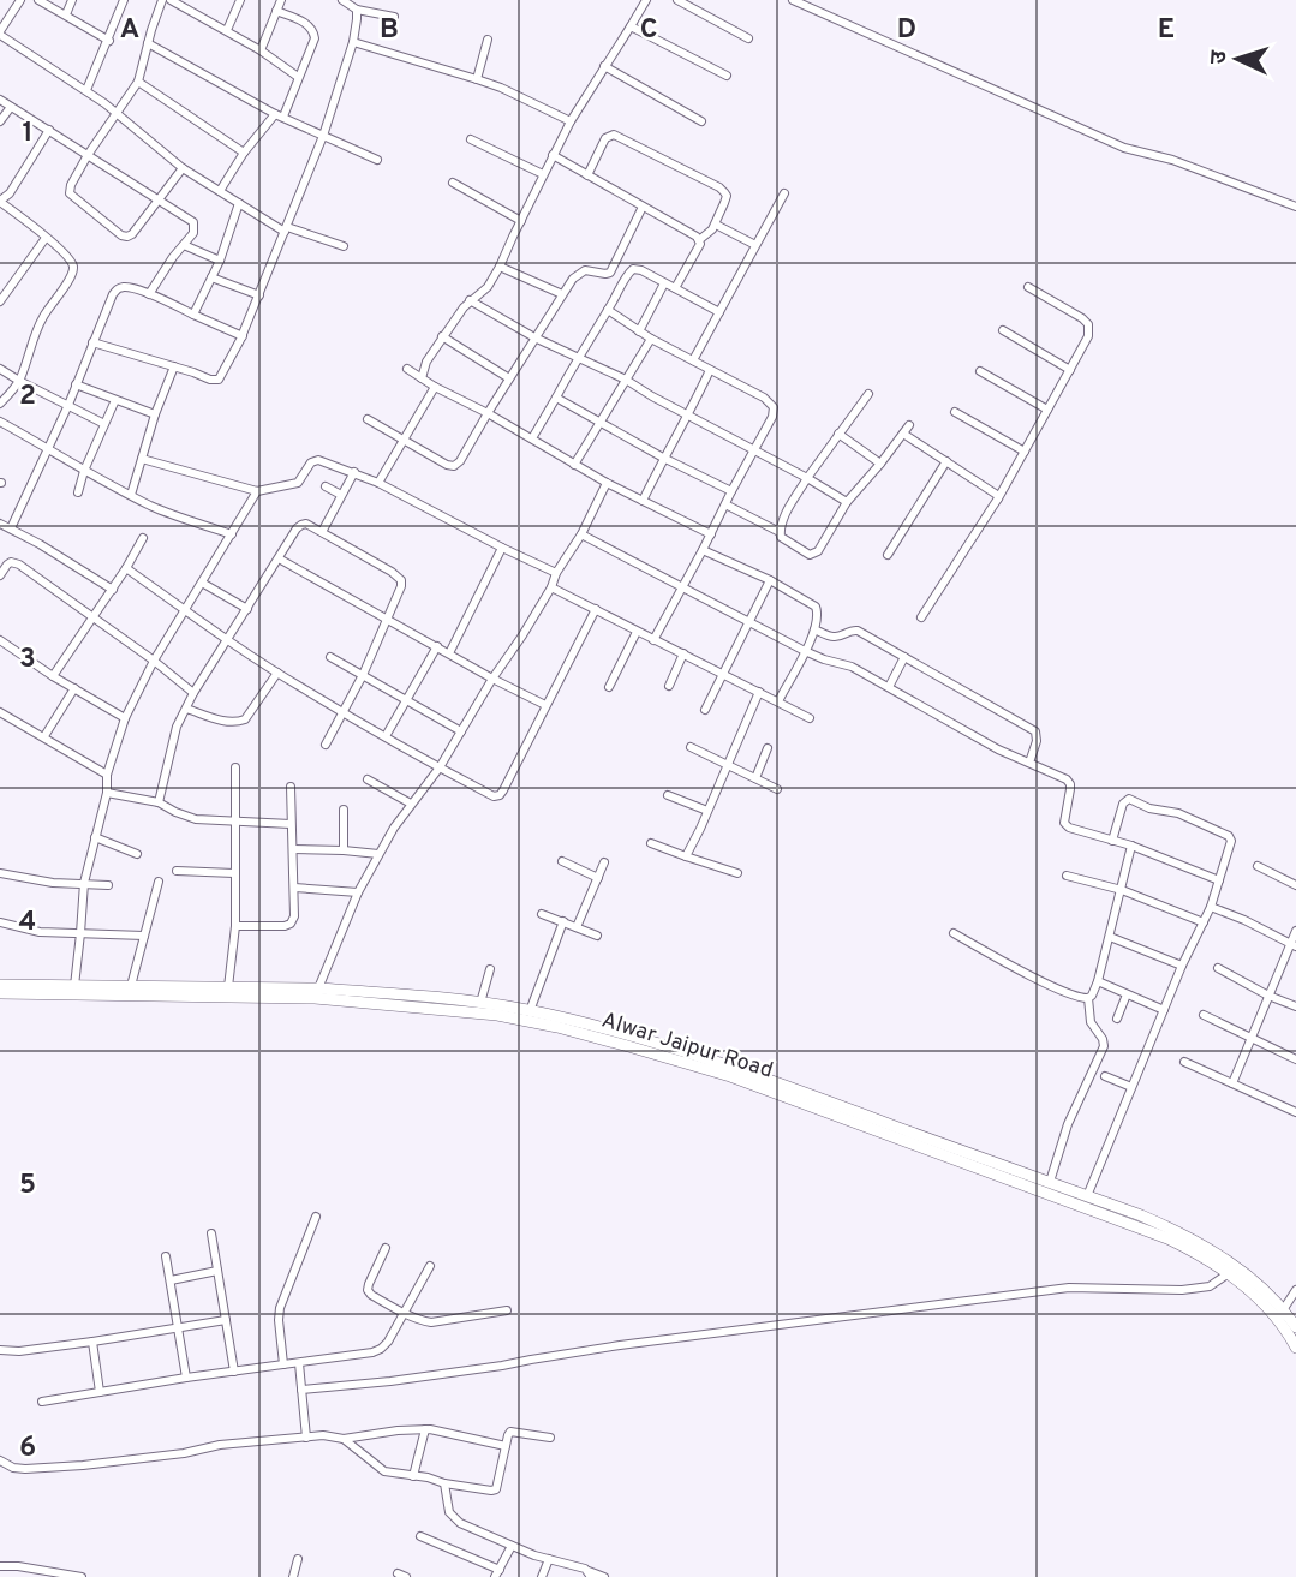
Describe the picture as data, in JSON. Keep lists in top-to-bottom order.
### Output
{
  "streets": {
    "main road": ["Alwar Jaipur Road"]
  },
  "north": "left",
  "grid": {
    "columns": [
      "A",
      "B",
      "C",
      "D",
      "E"
    ],
    "rows": [
      "1",
      "2",
      "3",
      "4",
      "5",
      "6"
    ]
  }
}
